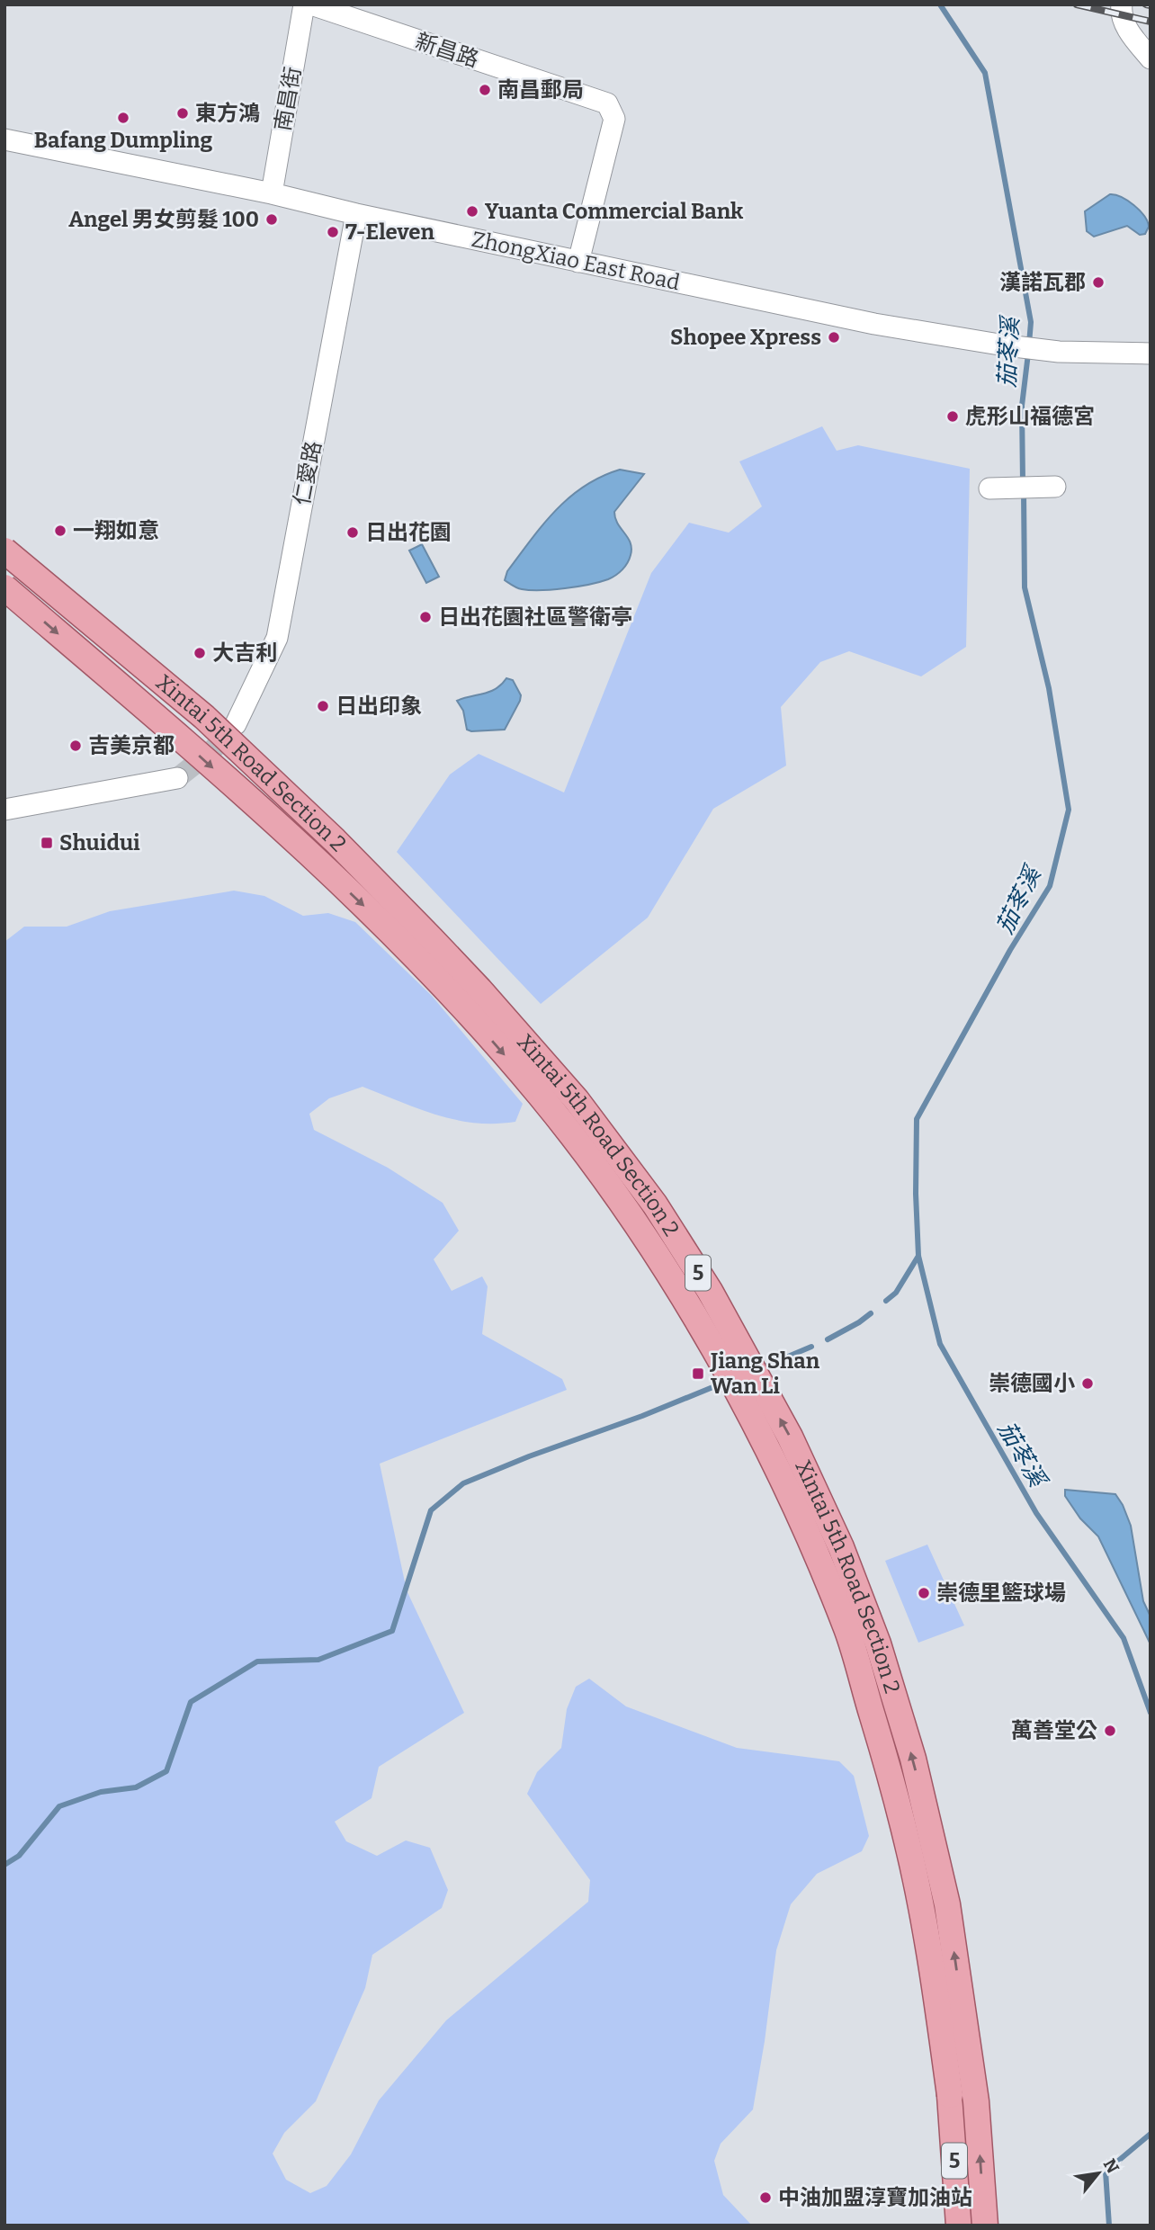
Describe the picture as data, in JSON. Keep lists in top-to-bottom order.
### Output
{
  "streets": {
    "main road": ["Xintai 5th Road Section 2", "5"],
    "street": [
      "新昌路",
      "南昌街",
      "ZhongXiao East Road",
      "仁愛路"
    ]
  },
  "crossings": [
    ["新昌路", "ZhongXiao East Road"],
    ["南昌街", "ZhongXiao East Road"],
    ["ZhongXiao East Road", "仁愛路"]
  ],
  "water": ["茄苳溪"],
  "places": {
    "other": [
      "南昌郵局",
      "東方鴻",
      "Bafang Dumpling",
      "Yuanta Commercial Bank",
      "Angel 男女剪髮 100",
      "7-Eleven",
      "漢諾瓦郡",
      "Shopee Xpress",
      "虎形山福德宮",
      "一翔如意",
      "日出花園",
      "日出花園社區警衛亭",
      "大吉利",
      "日出印象",
      "吉美京都",
      "崇德國小",
      "崇德里籃球場",
      "萬善堂公",
      "中油加盟淳寶加油站"
    ],
    "transit": ["Shuidui", "Jiang Shan Wan Li"]
  },
  "north": "top right"
}
